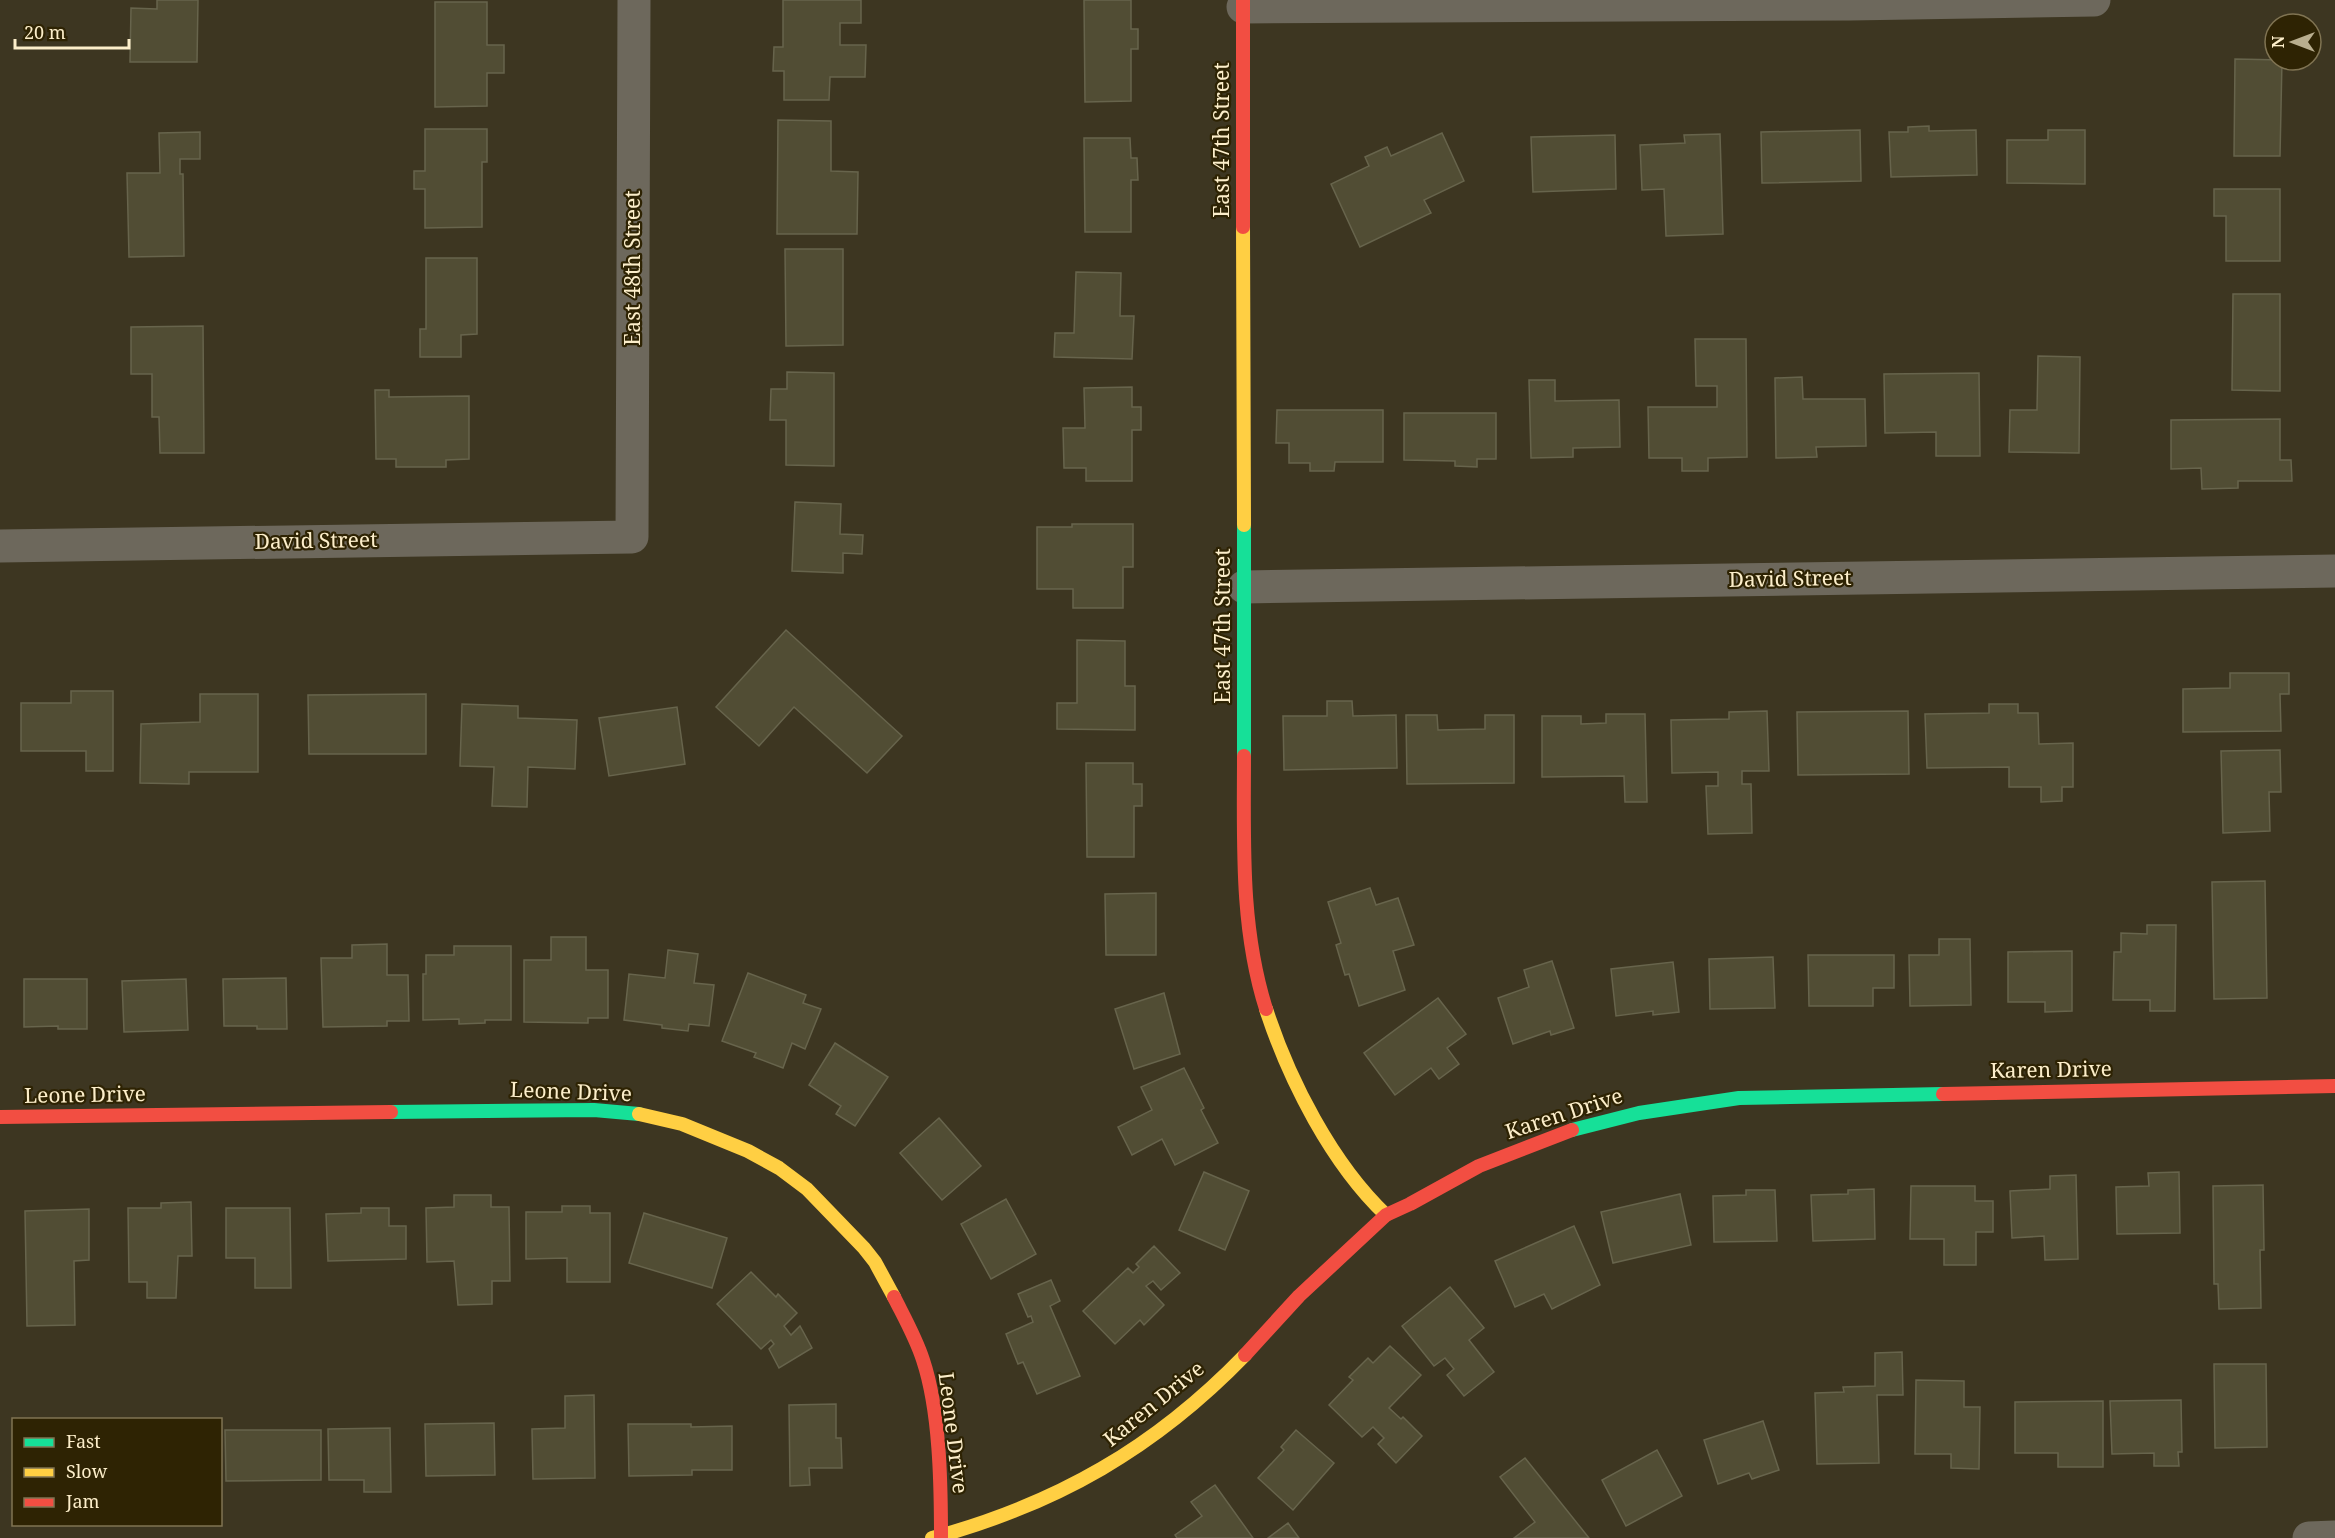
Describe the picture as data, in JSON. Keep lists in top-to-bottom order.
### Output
{
  "streets": {
    "street": [
      "East 47th Street",
      "East 48th Street",
      "David Street",
      "Karen Drive",
      "Leone Drive"
    ]
  },
  "crossings": [
    ["East 47th Street", "David Street"],
    ["East 47th Street", "Karen Drive"],
    ["East 48th Street", "David Street"],
    ["Karen Drive", "Leone Drive"]
  ],
  "legend": ["Fast", "Slow", "Jam"],
  "scale_bar": "20 m",
  "north": "left"
}
